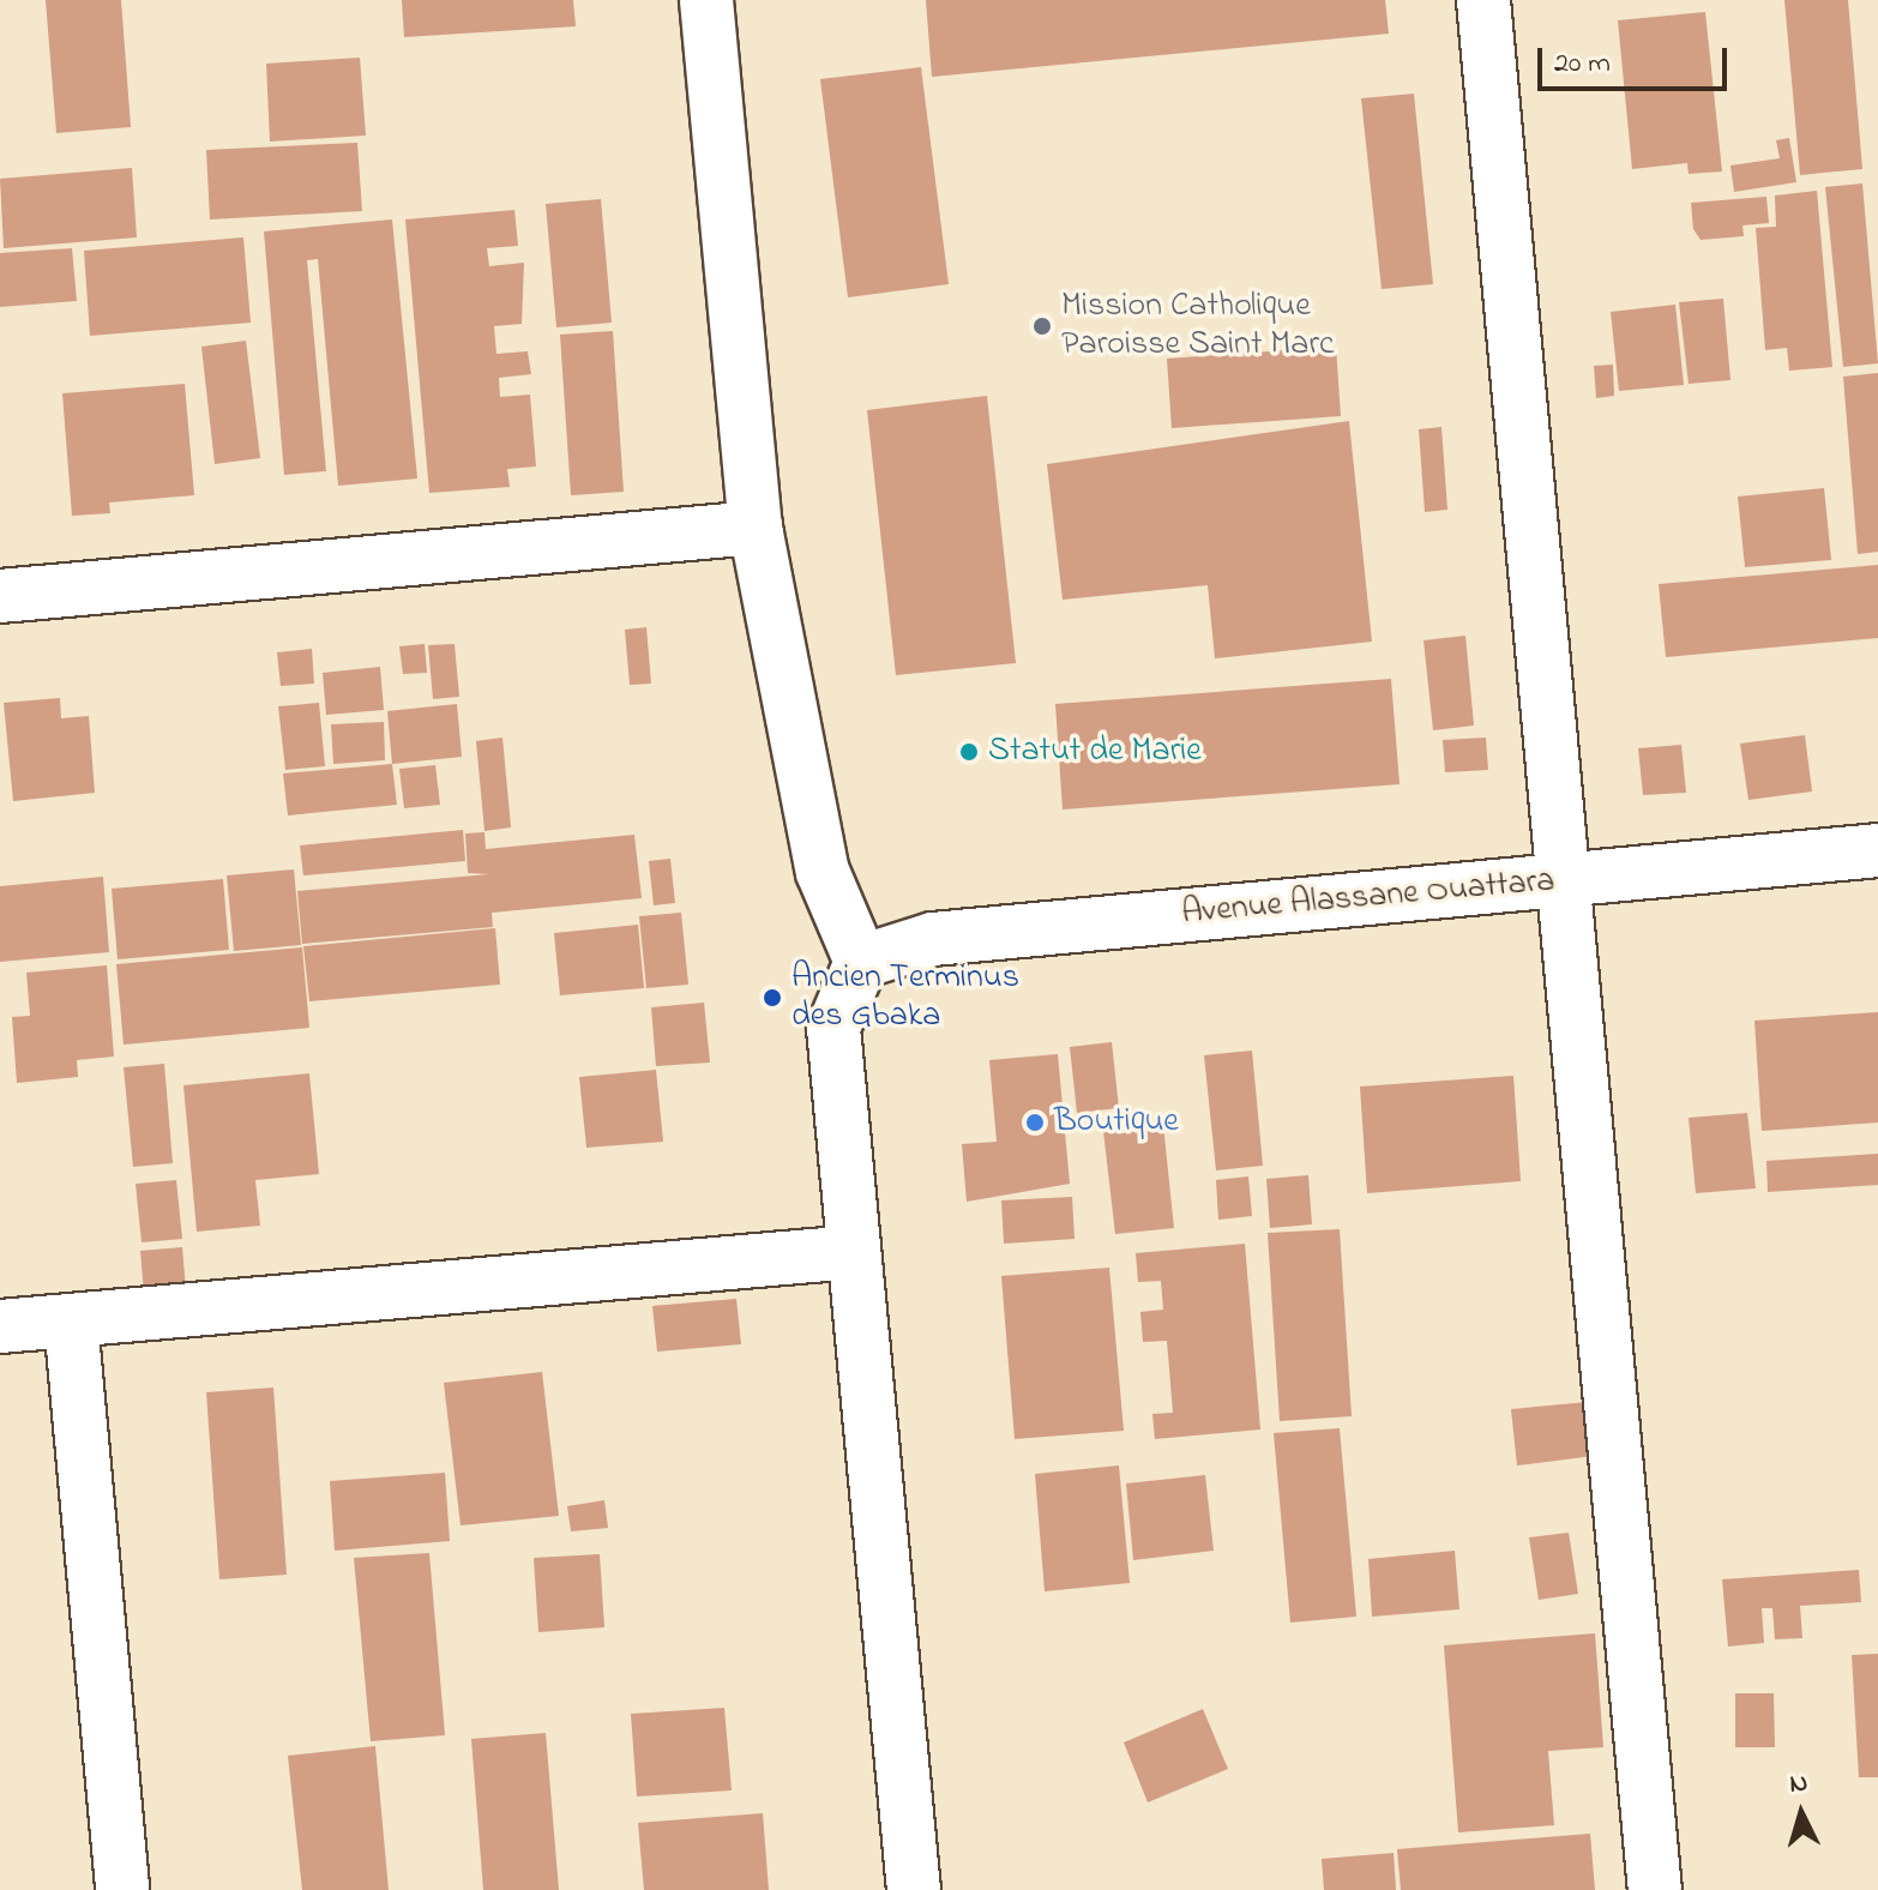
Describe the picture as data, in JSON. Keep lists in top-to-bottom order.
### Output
{
  "streets": {
    "street": ["Avenue Alassane Ouattara"]
  },
  "places": [
    "Mission Catholique Paroisse Saint Marc",
    "Statut de Marie",
    "Ancien Terminus des Gbaka",
    "Boutique"
  ],
  "scale_bar": "20 m",
  "north": "top"
}
